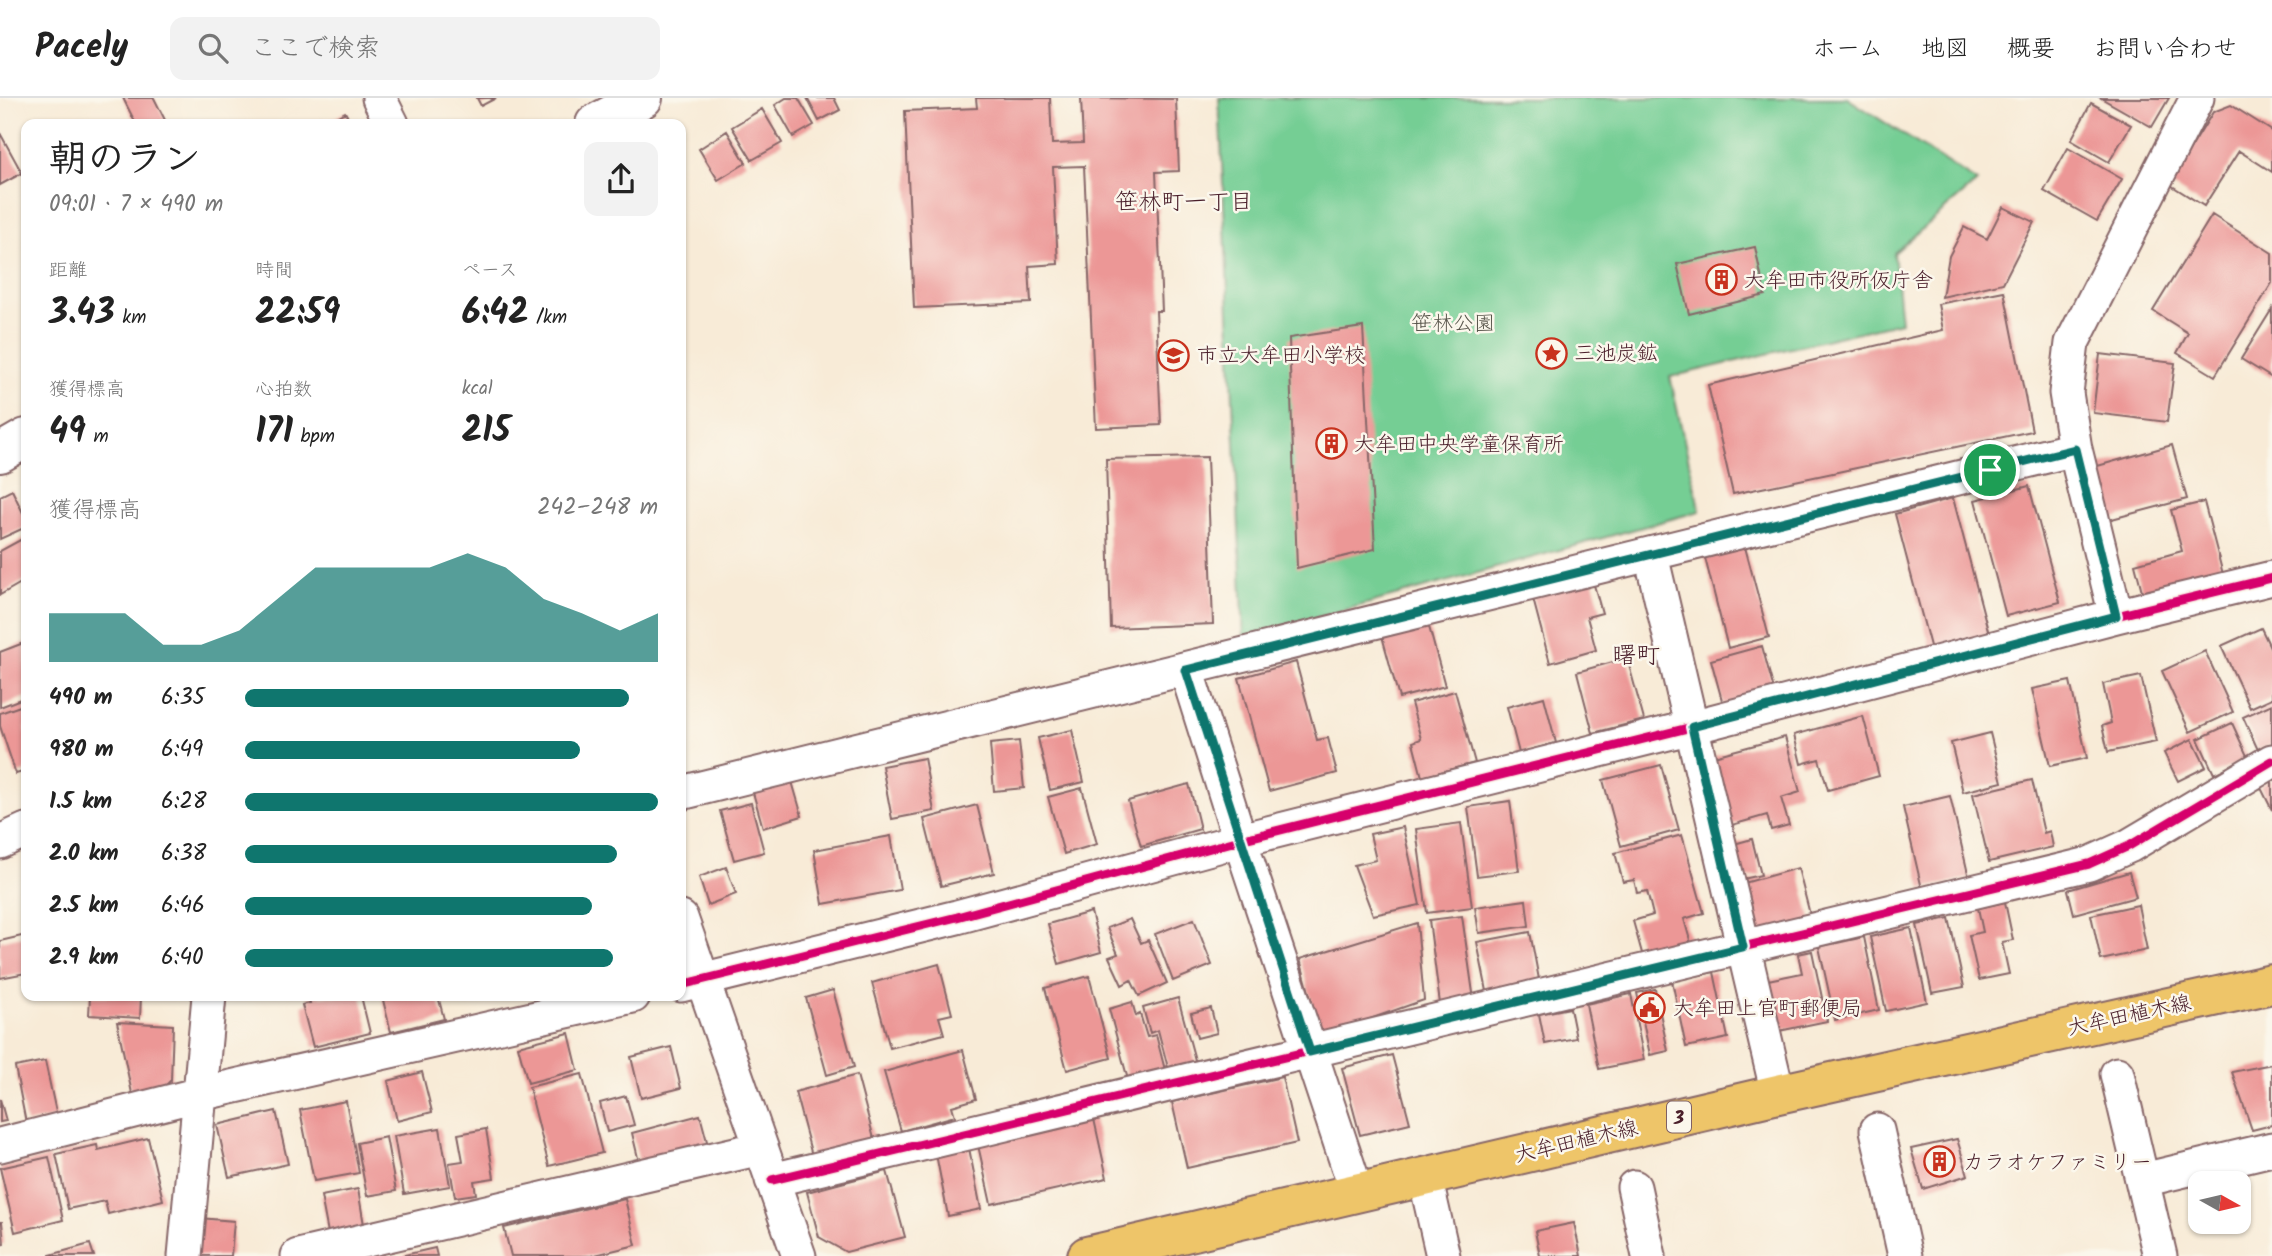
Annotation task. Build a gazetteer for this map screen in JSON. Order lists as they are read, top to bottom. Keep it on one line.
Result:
{"streets":{"main road":["大牟田植木線","3"]},"districts":["笹林町一丁目","曙町"],"parks":["笹林公園"],"places":{"building":["大牟田市役所仮庁舎","大牟田中央学童保育所","カラオケファミリー"],"place":["三池炭鉱"],"school or university":["市立大牟田小学校"],"public building":["大牟田上官町郵便局"]},"north":"right","page":{"header":"Pacely","search":"ここで検索","nav":["ホーム","地図","概要","お問い合わせ"],"heading":["朝のラン","09:01 · 7 × 490 m"],"stats":[["距離","3.43 km"],["時間","22:59"],["ペース","6:42 /km"],["獲得標高","49 m"],["心拍数","171 bpm"],["kcal","215"]],"chart":["獲得標高","242–248 m"],"list":[{"name":"490 m","note":"6:35"},{"name":"980 m","note":"6:49"},{"name":"1.5 km","note":"6:28"},{"name":"2.0 km","note":"6:38"},{"name":"2.5 km","note":"6:46"},{"name":"2.9 km","note":"6:40"}]}}
